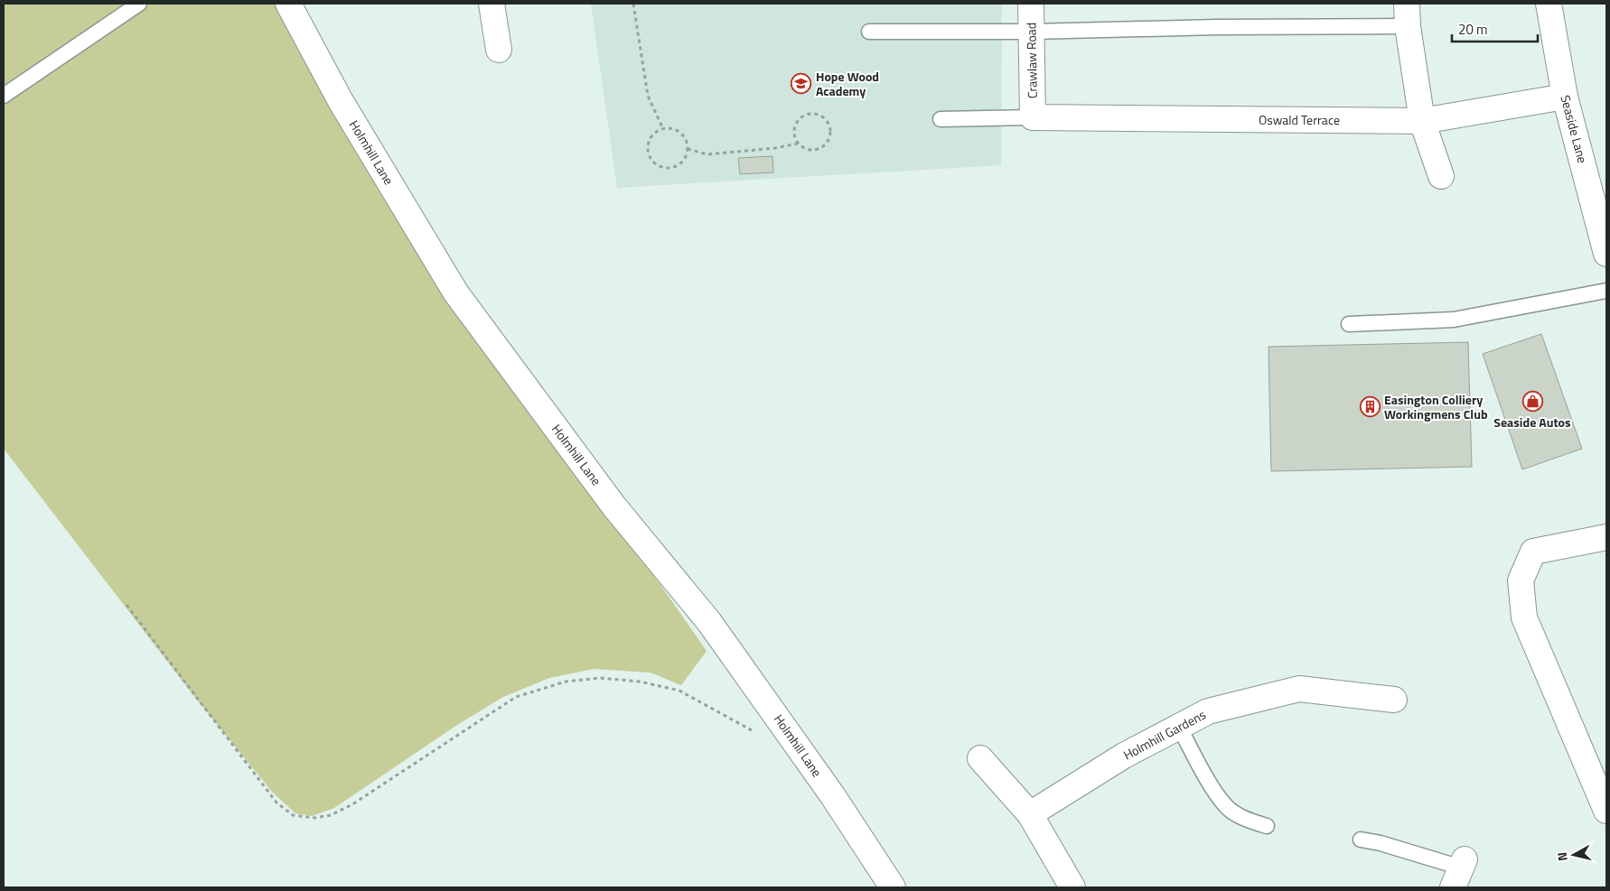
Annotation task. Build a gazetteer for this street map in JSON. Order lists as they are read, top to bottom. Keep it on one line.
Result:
{"streets":{"street":["Crawlaw Road","Oswald Terrace","Seaside Lane","Holmhill Lane","Holmhill Gardens"]},"crossings":[["Crawlaw Road","Oswald Terrace"],["Oswald Terrace","Seaside Lane"]],"places":{"school or university":["Hope Wood Academy"],"shop":["Seaside Autos"],"building":["Easington Colliery Workingmens Club"]},"scale_bar":"20 m","north":"left"}
